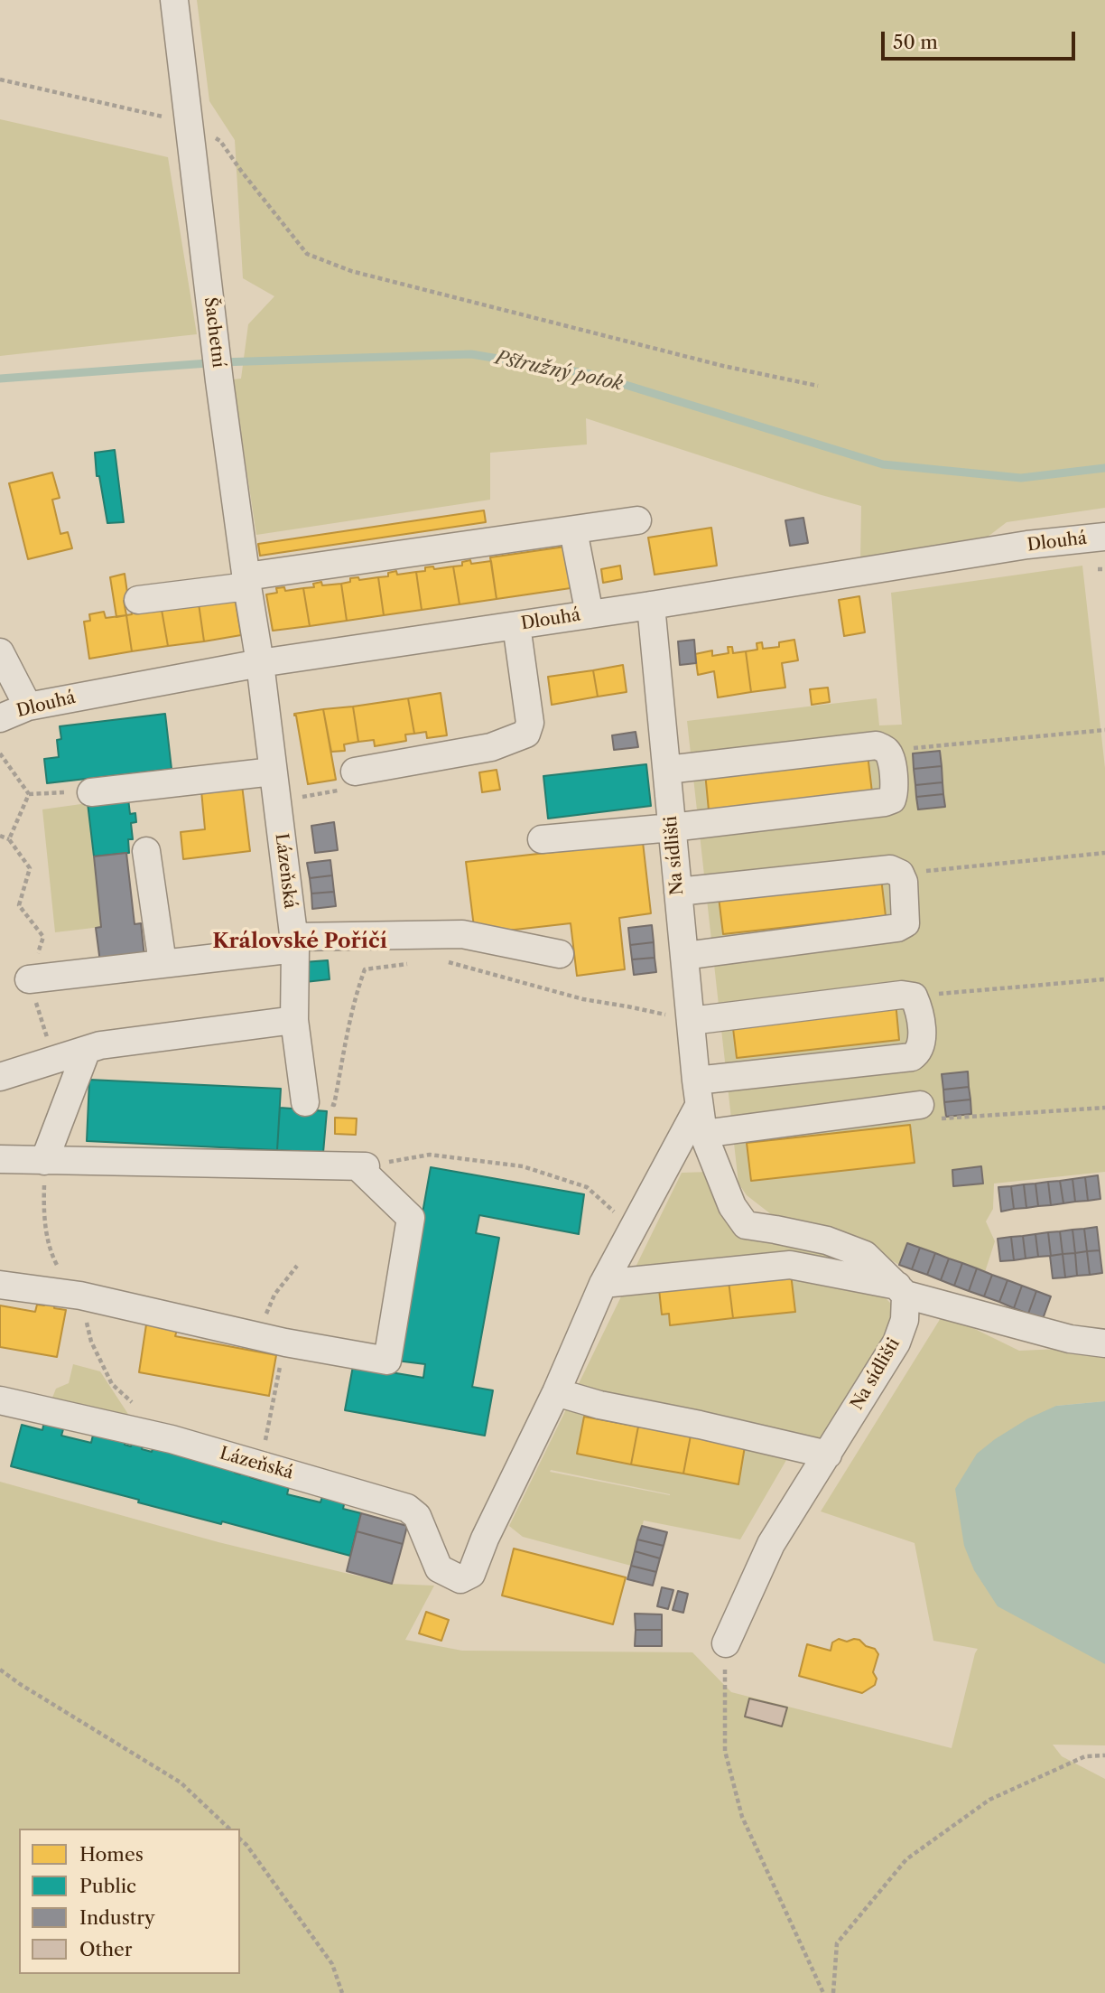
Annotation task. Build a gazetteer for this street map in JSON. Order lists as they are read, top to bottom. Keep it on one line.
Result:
{"streets":{"street":["Šachetní","Dlouhá","Na sídlišti","Lázeňská"]},"crossings":[["Šachetní","Dlouhá"],["Šachetní","Lázeňská"],["Dlouhá","Na sídlišti"],["Dlouhá","Lázeňská"]],"districts":["Královské Poříčí"],"water":["Pstružný potok"],"legend":["Homes","Public","Industry","Other"],"scale_bar":"50 m"}
